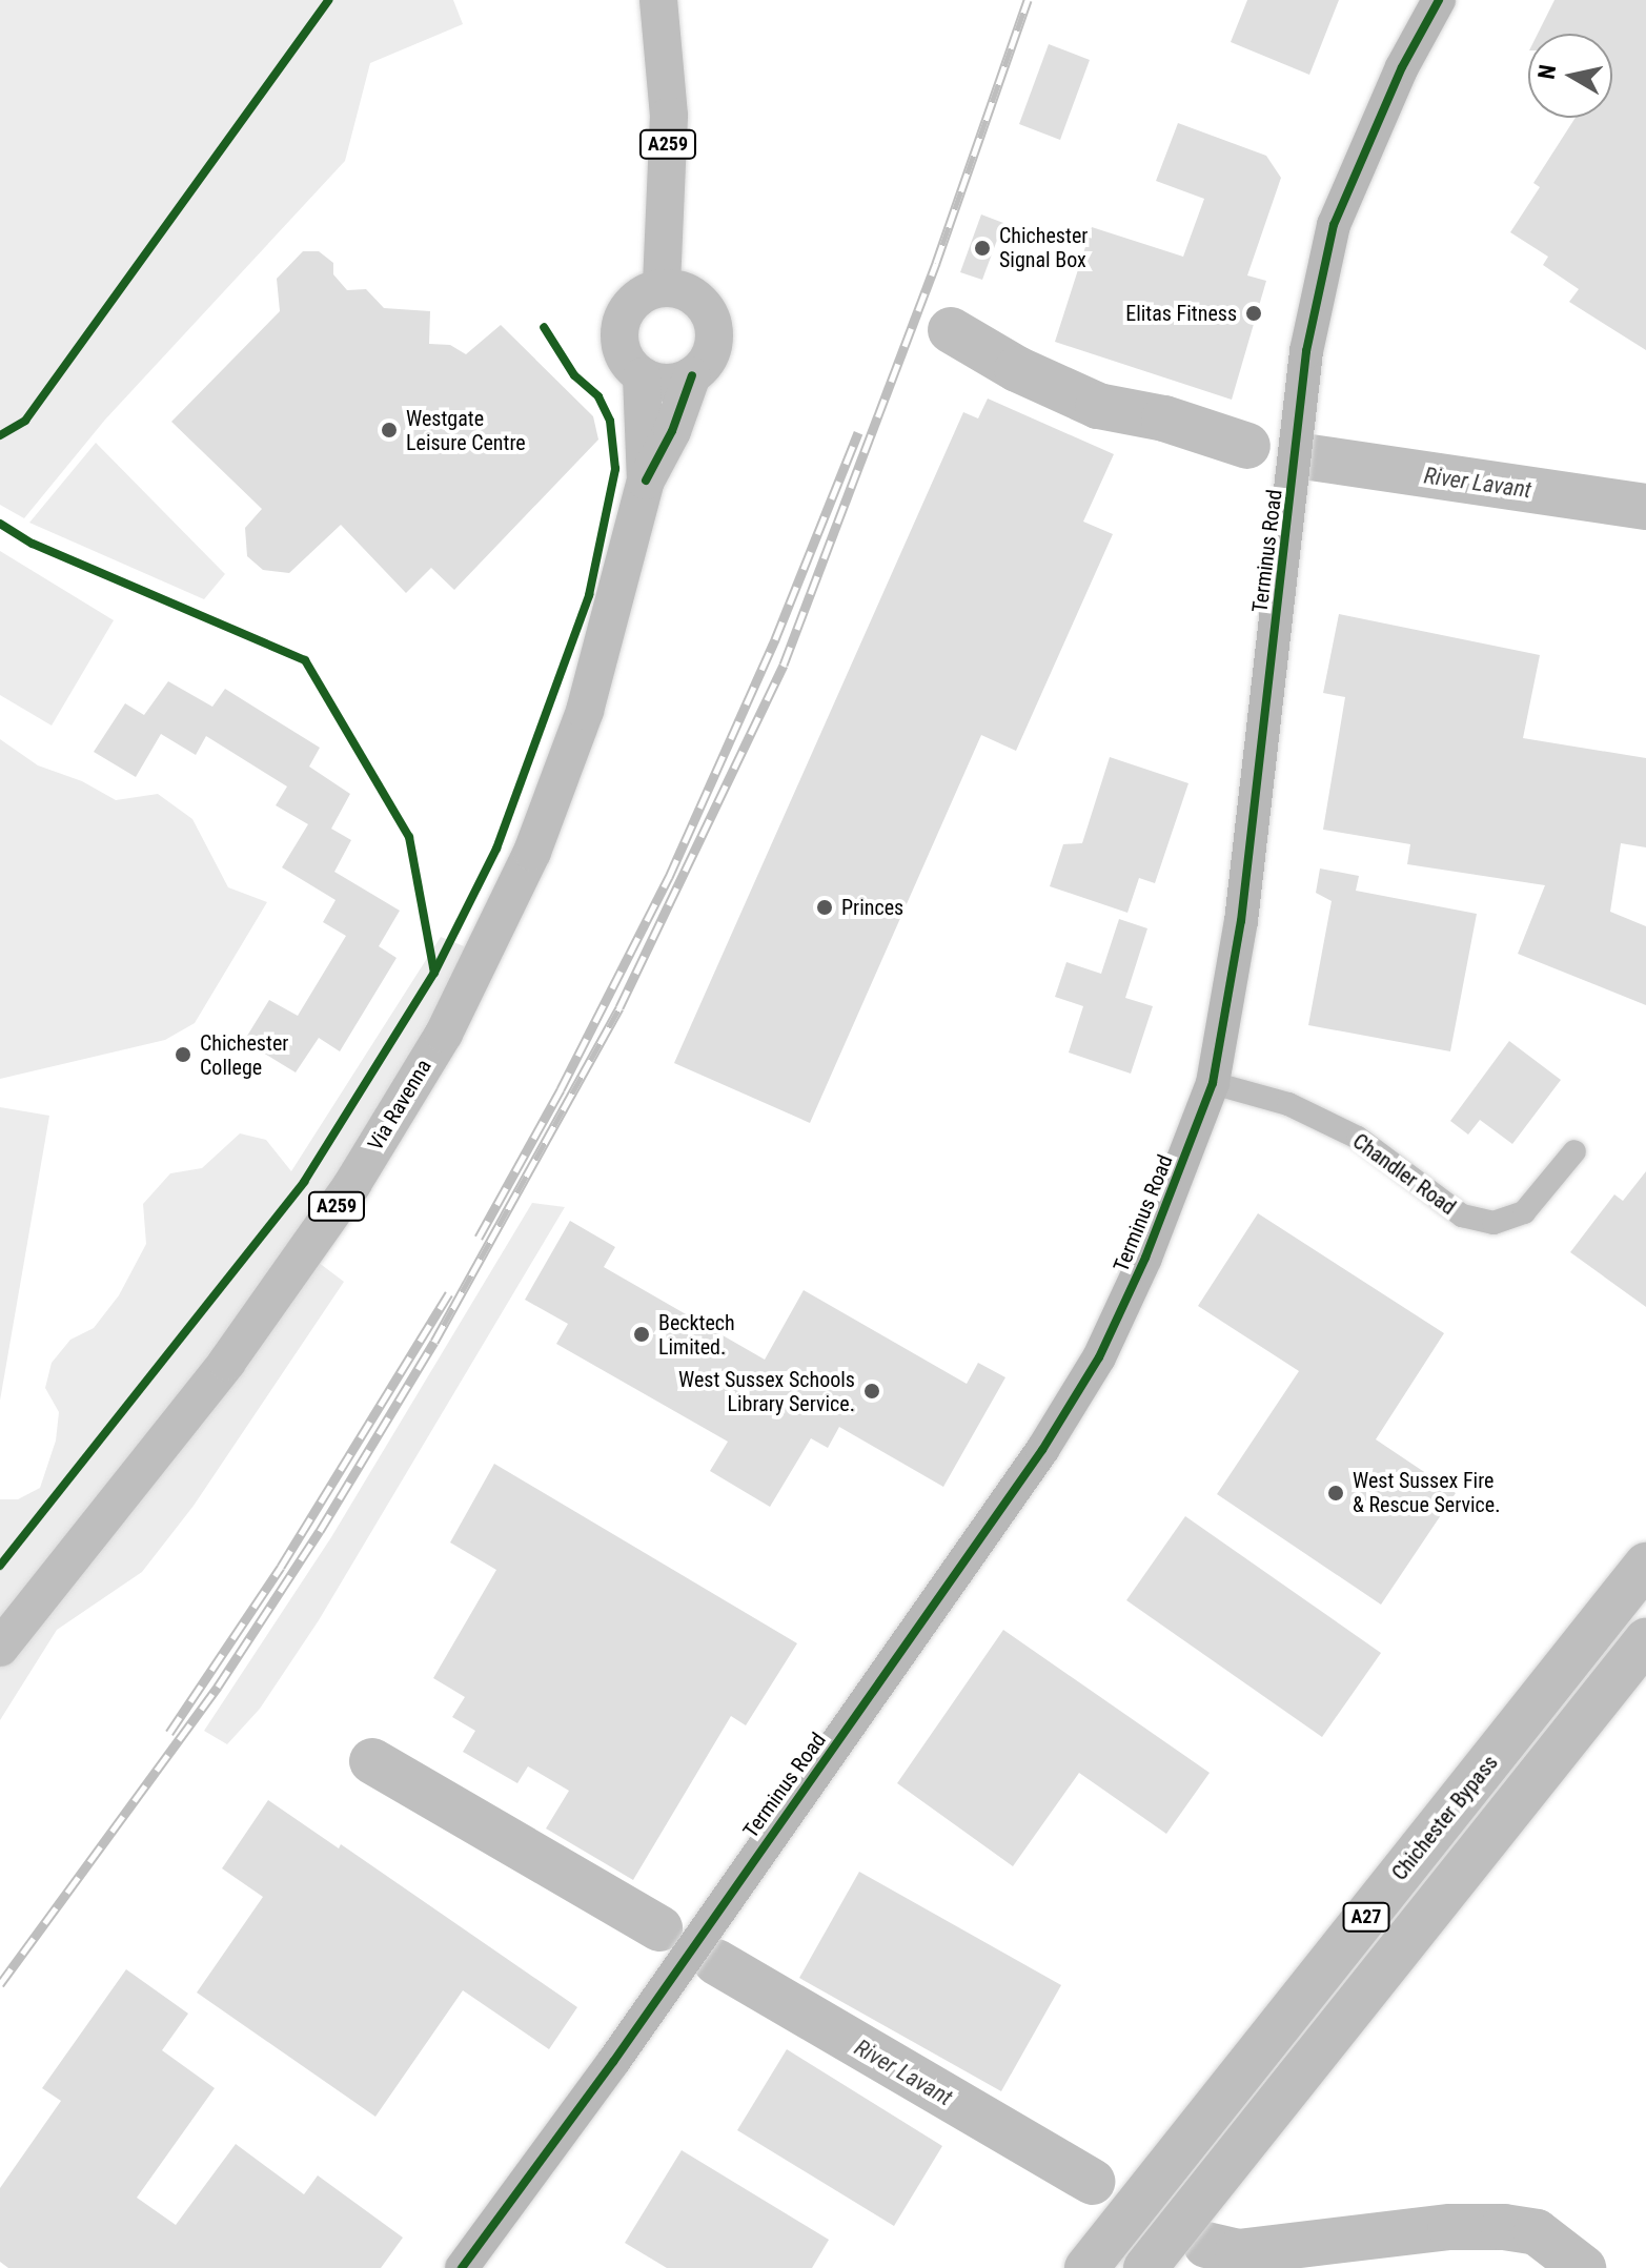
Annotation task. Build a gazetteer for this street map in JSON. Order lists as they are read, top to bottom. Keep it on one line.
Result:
{"streets":{"highway":["Chichester Bypass","A27"],"main road":["A259","Via Ravenna"],"street":["Terminus Road","Chandler Road"]},"crossings":[["A259","Via Ravenna"],["Terminus Road","Chandler Road"]],"water":["River Lavant"],"places":["Chichester Signal Box","Elitas Fitness","Westgate Leisure Centre","Princes","Chichester College","Becktech Limited.","West Sussex Schools Library Service.","West Sussex Fire & Rescue Service."],"north":"left"}
